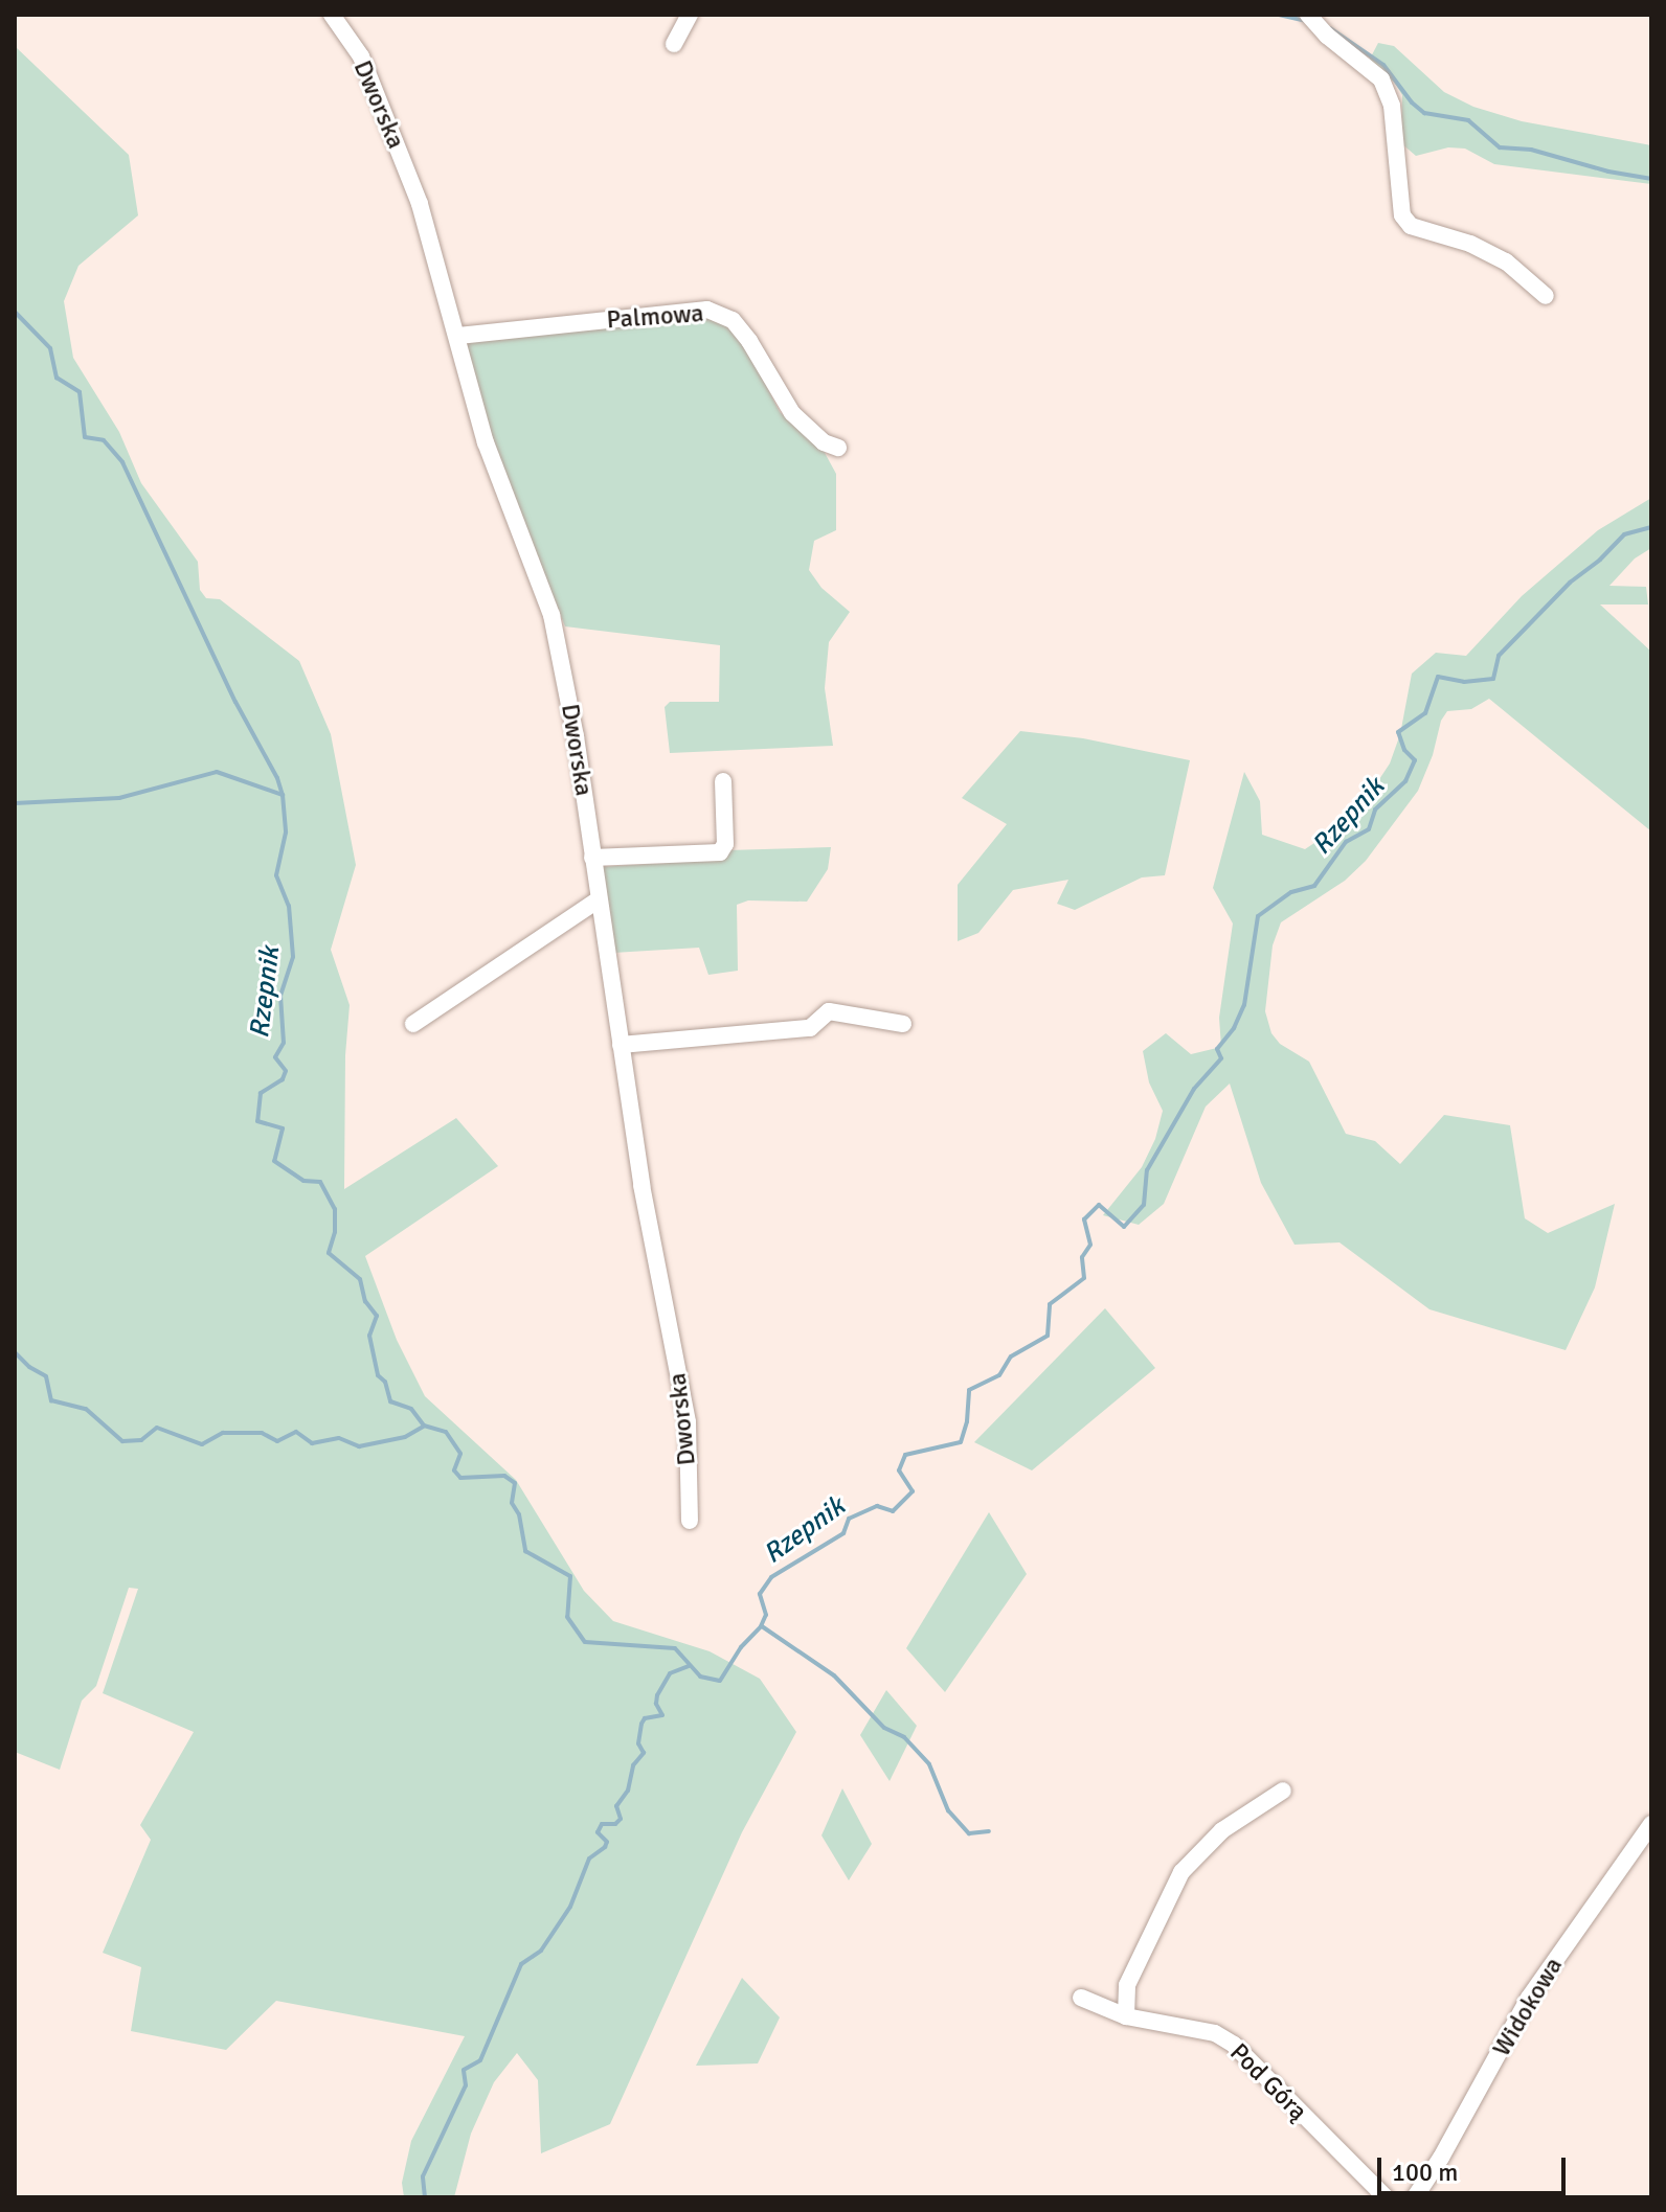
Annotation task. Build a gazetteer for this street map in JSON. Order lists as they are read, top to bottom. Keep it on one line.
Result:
{"streets":{"street":["Dworska","Palmowa","Widokowa","Pod Górą"]},"crossings":[["Dworska","Palmowa"]],"water":["Rzepnik"],"scale_bar":"100 m"}
